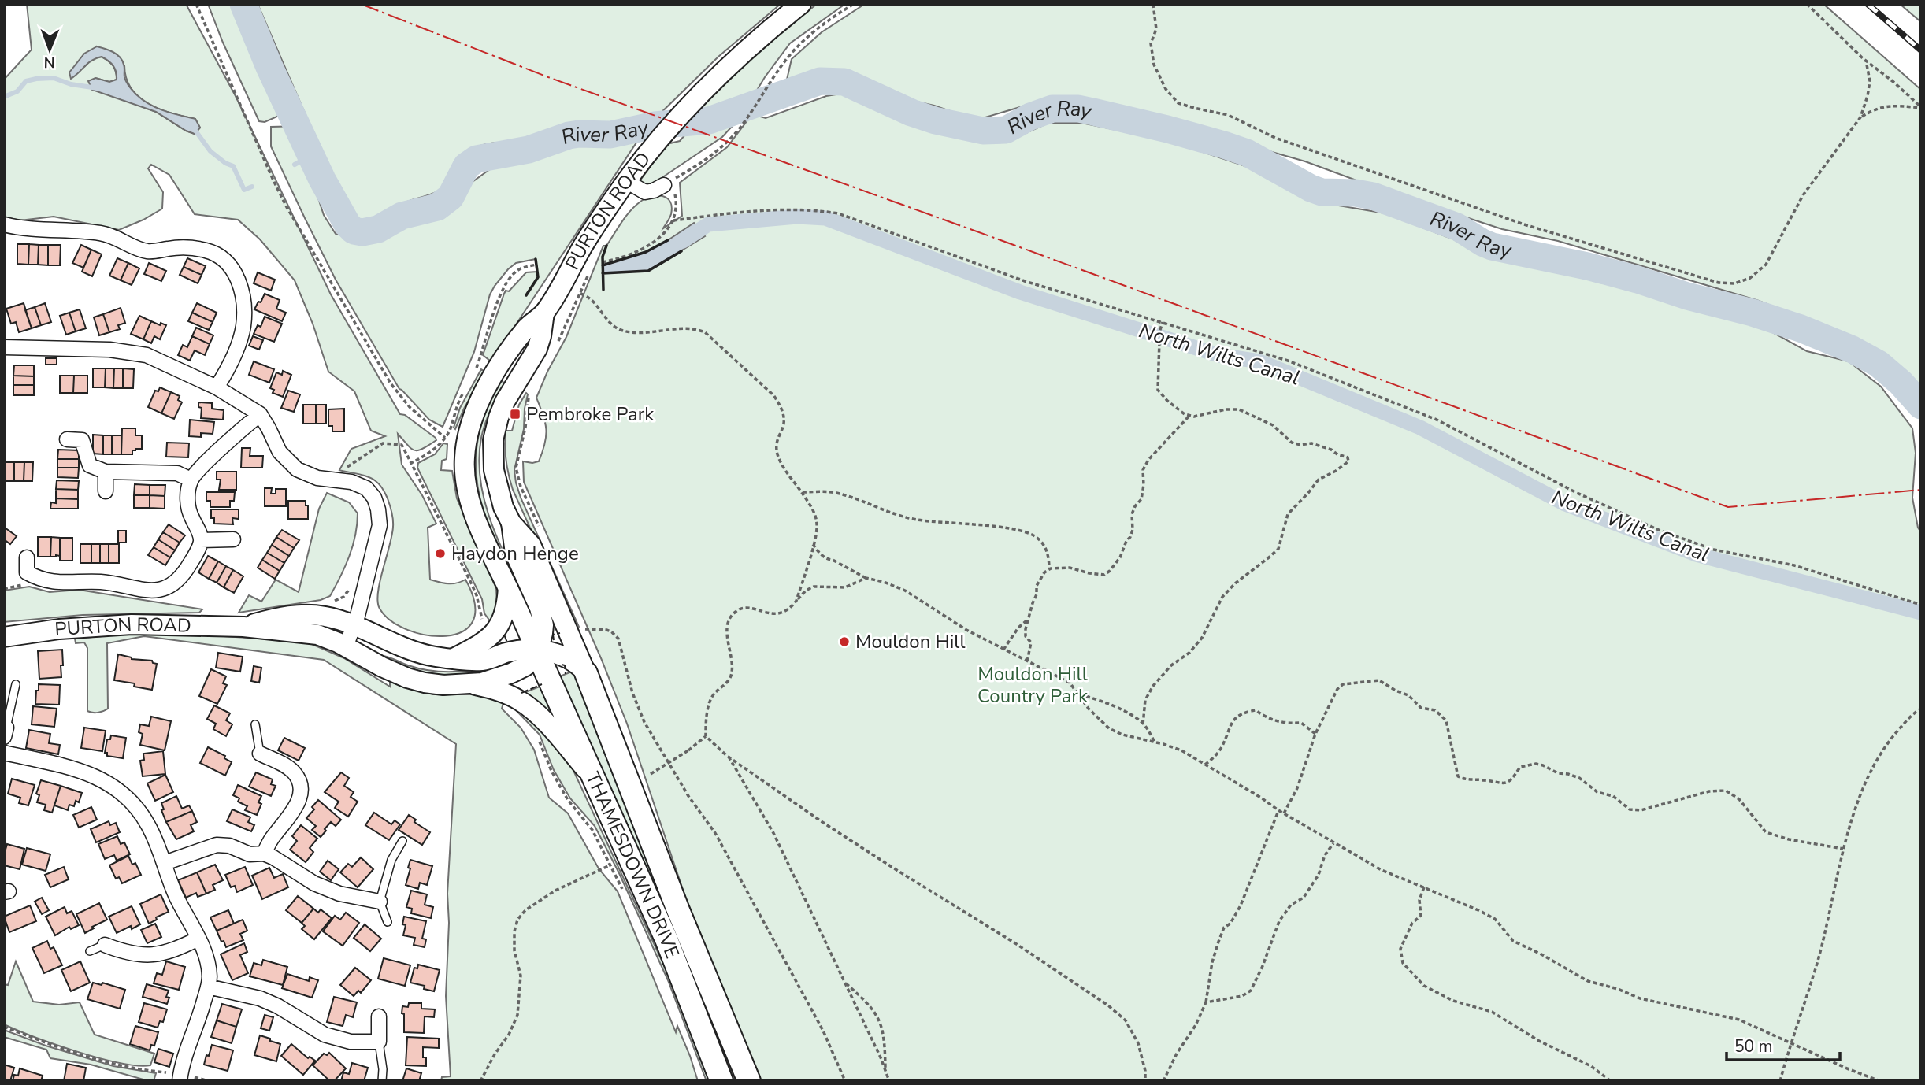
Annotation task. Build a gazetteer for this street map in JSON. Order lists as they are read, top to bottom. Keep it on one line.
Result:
{"streets":{"main road":["PURTON ROAD","THAMESDOWN DRIVE"]},"crossings":[["PURTON ROAD","THAMESDOWN DRIVE"]],"water":["River Ray","North Wilts Canal"],"parks":["Mouldon Hill Country Park"],"places":{"transit":["Pembroke Park"],"other":["Haydon Henge","Mouldon Hill"]},"scale_bar":"50 m","north":"bottom"}
